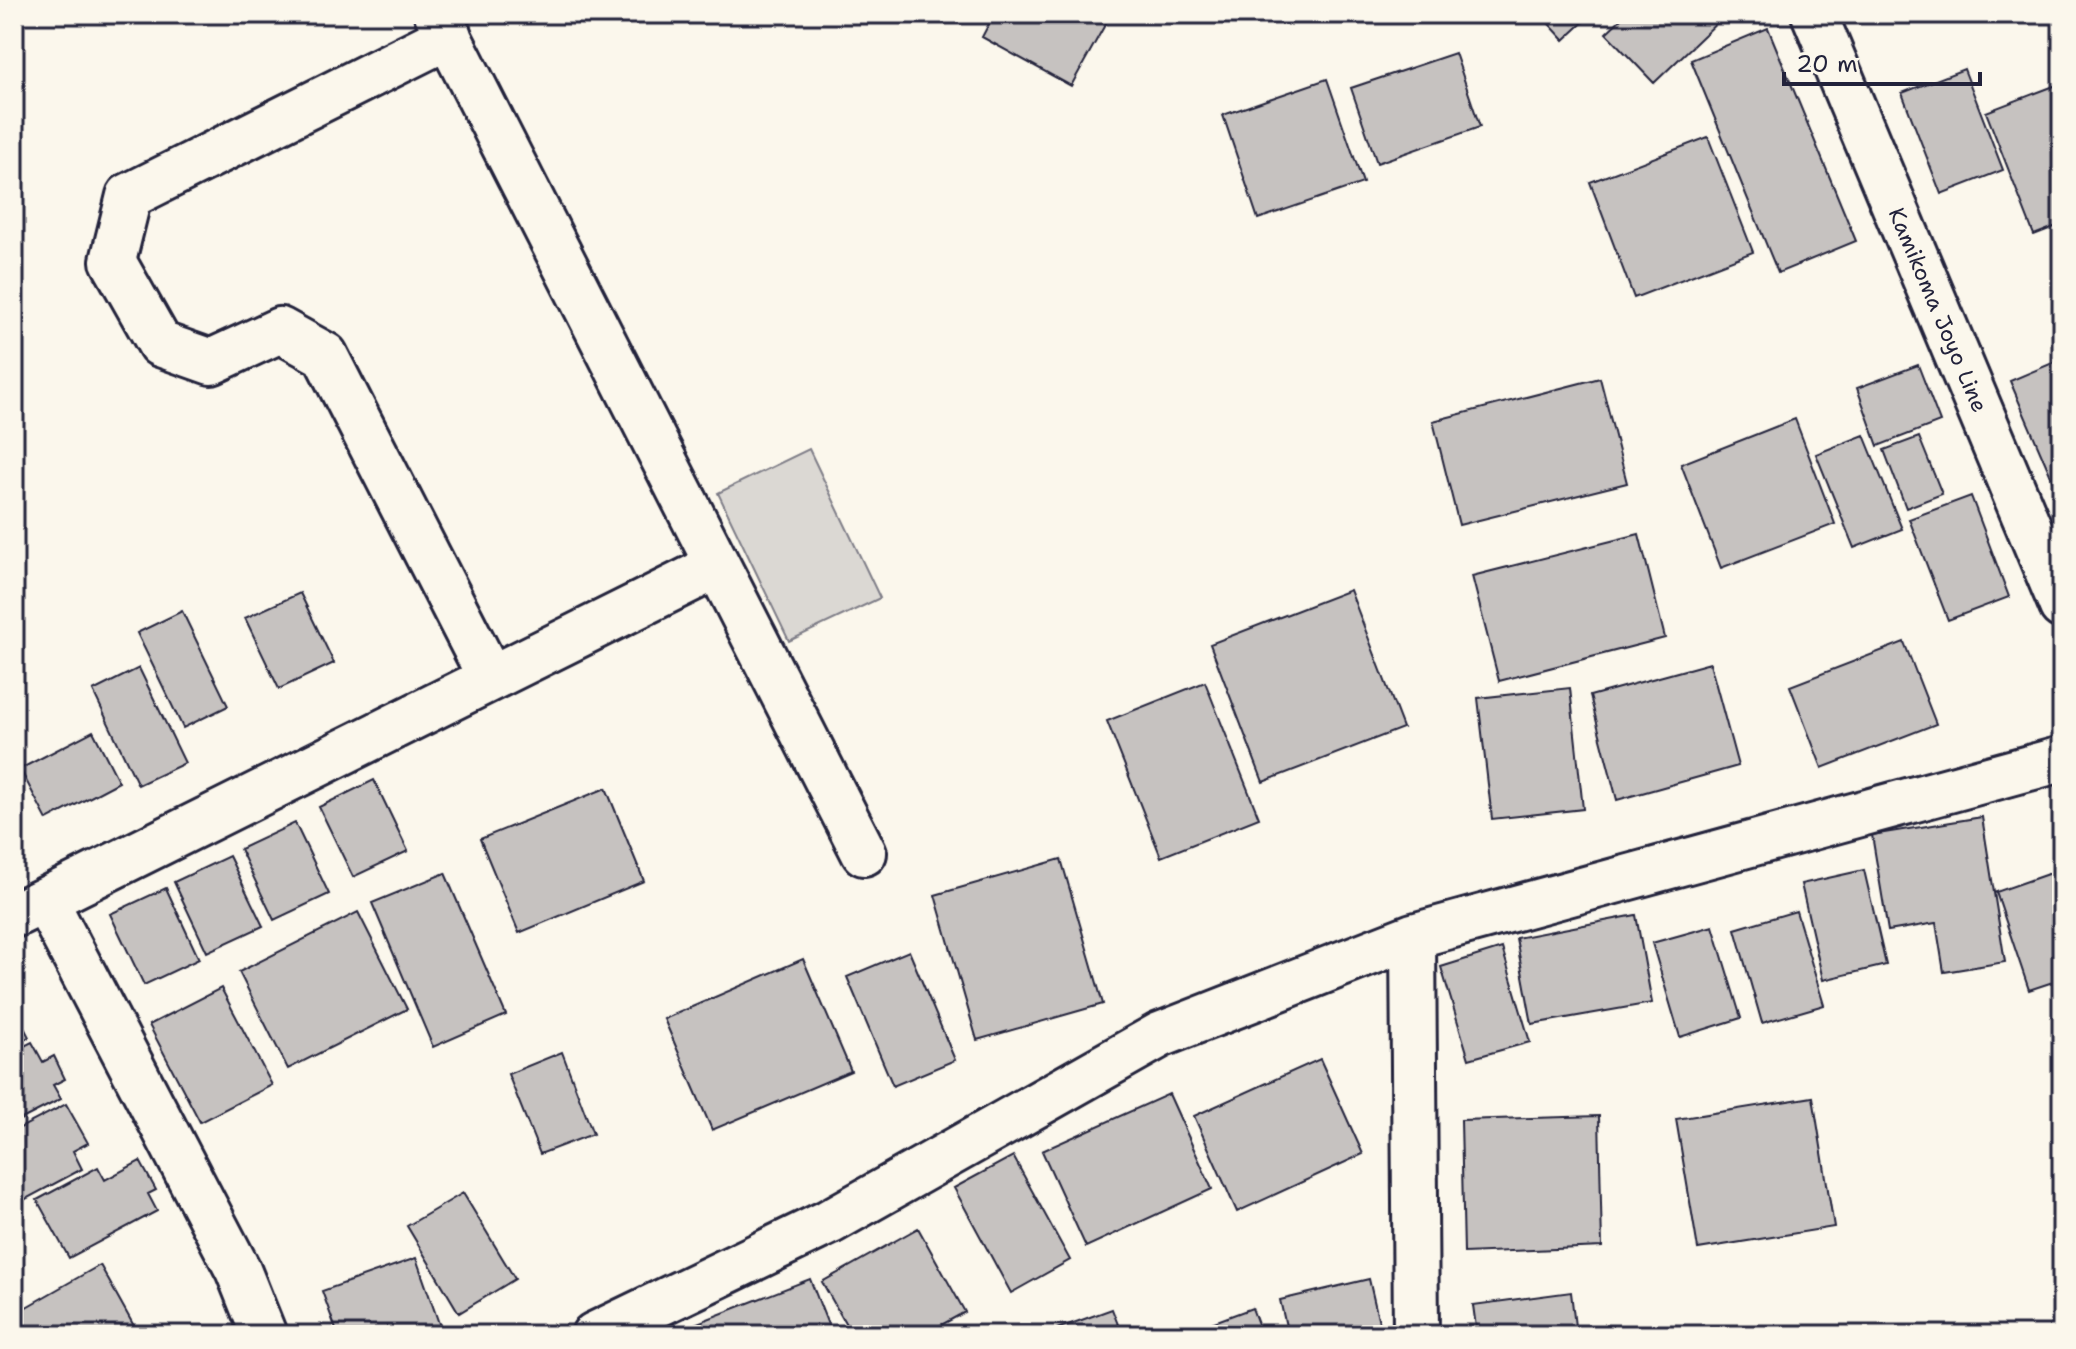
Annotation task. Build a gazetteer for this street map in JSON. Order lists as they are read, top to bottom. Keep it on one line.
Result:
{"streets":{"street":["Kamikoma Joyo Line"]},"scale_bar":"20 m"}
